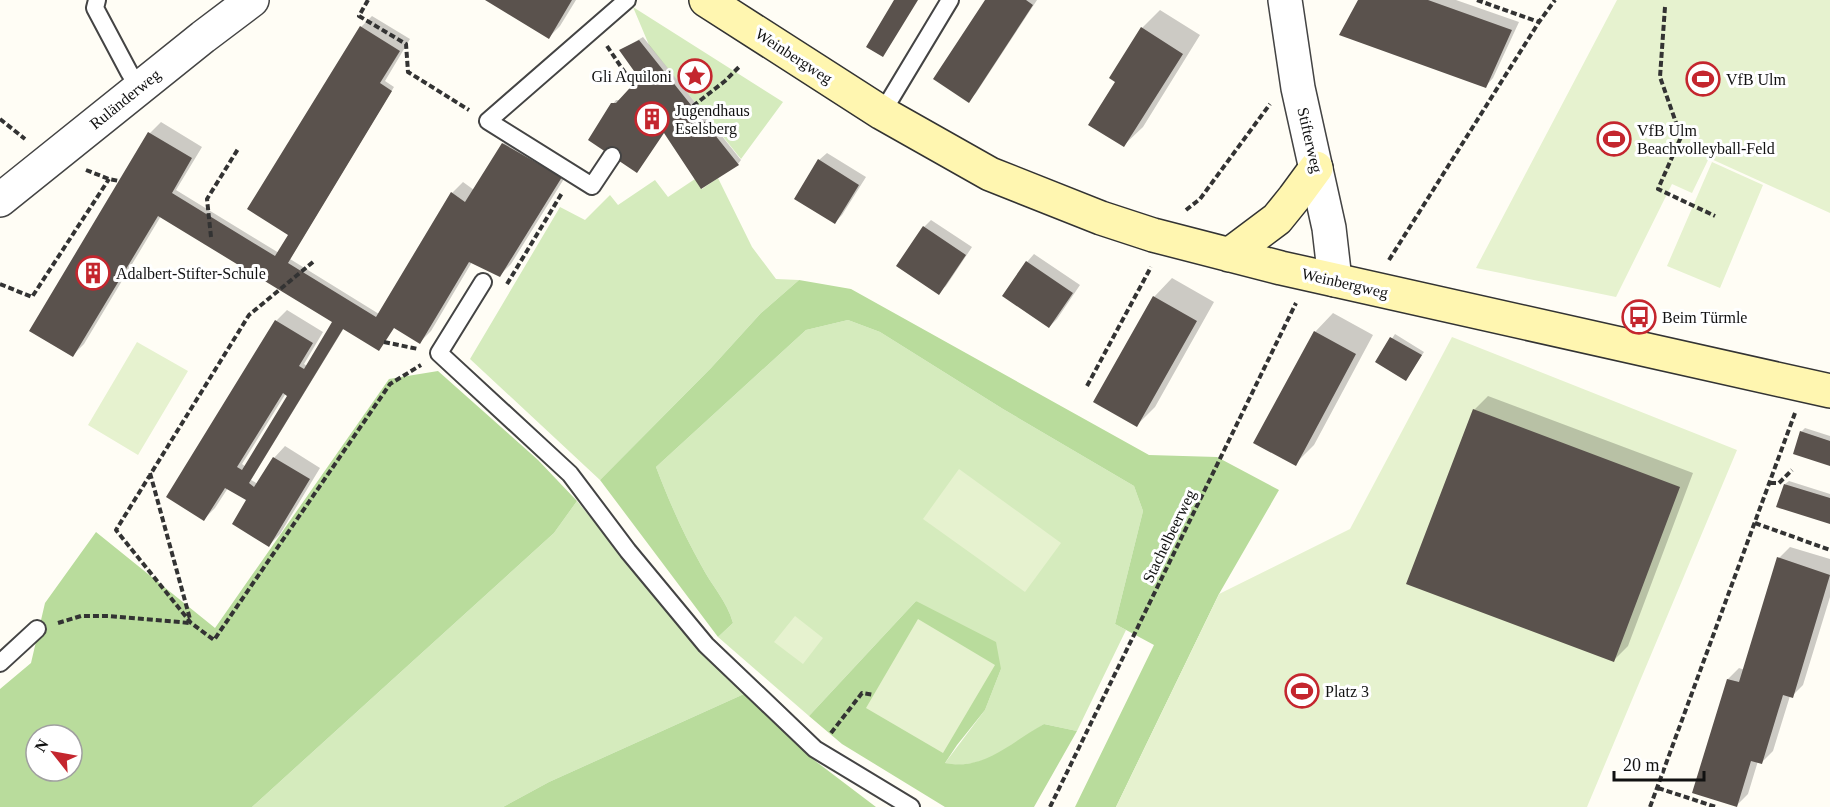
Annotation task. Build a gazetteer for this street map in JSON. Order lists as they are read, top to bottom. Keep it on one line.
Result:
{"streets":{"street":["Weinbergweg","Ruländerweg","Stifterweg"],"path":["Stachelbeerweg"]},"crossings":[["Weinbergweg","Stifterweg"],["Weinbergweg","Stachelbeerweg"],["Stifterweg","Stachelbeerweg"]],"places":{"place":["Gli Aquiloni"],"sports":["VfB Ulm","VfB Ulm Beachvolleyball-Feld","Platz 3"],"building":["Jugendhaus Eselsberg","Adalbert-Stifter-Schule"],"bus stop":["Beim Türmle"]},"scale_bar":"20 m","north":"top left"}
